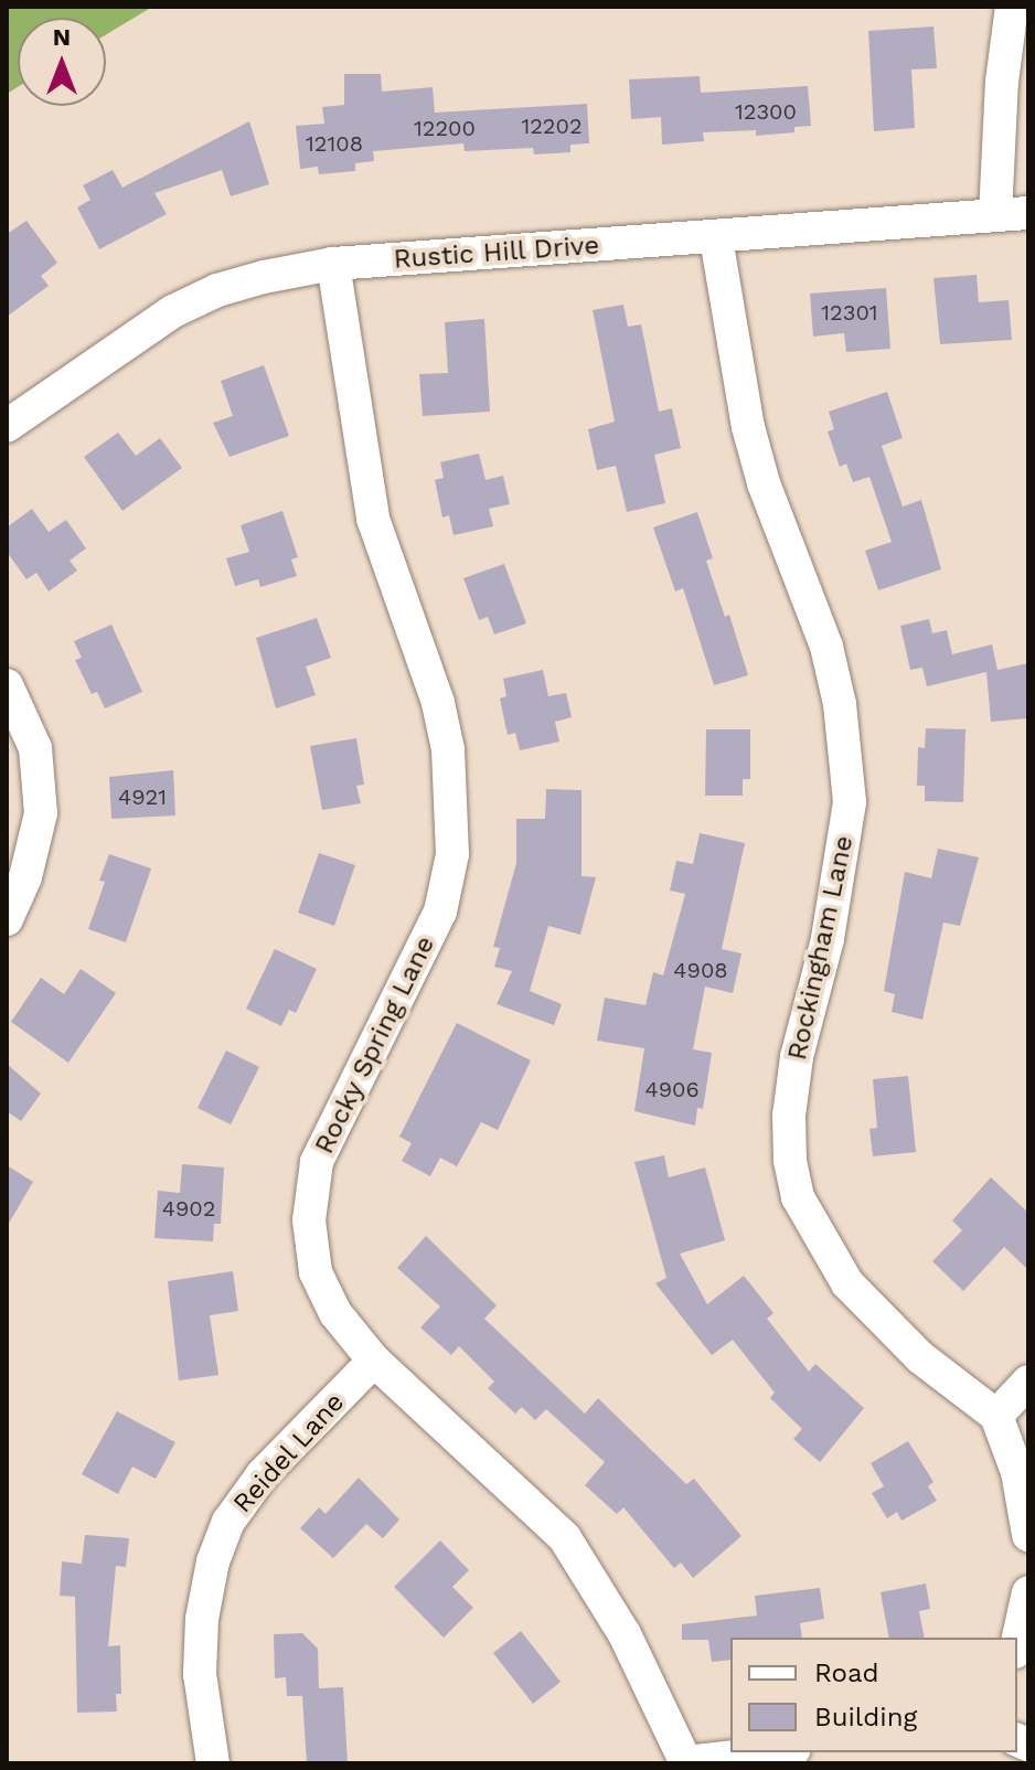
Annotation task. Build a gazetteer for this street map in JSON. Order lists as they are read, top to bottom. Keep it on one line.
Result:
{"streets":{"street":["Rustic Hill Drive","Rockingham Lane","Rocky Spring Lane","Reidel Lane"]},"crossings":[["Rustic Hill Drive","Rockingham Lane"],["Rustic Hill Drive","Rocky Spring Lane"],["Rocky Spring Lane","Reidel Lane"]],"house_numbers":["12300","12202","12200","12108","12301","4921","4908","4906","4902"],"legend":["Road","Building"],"north":"top"}
